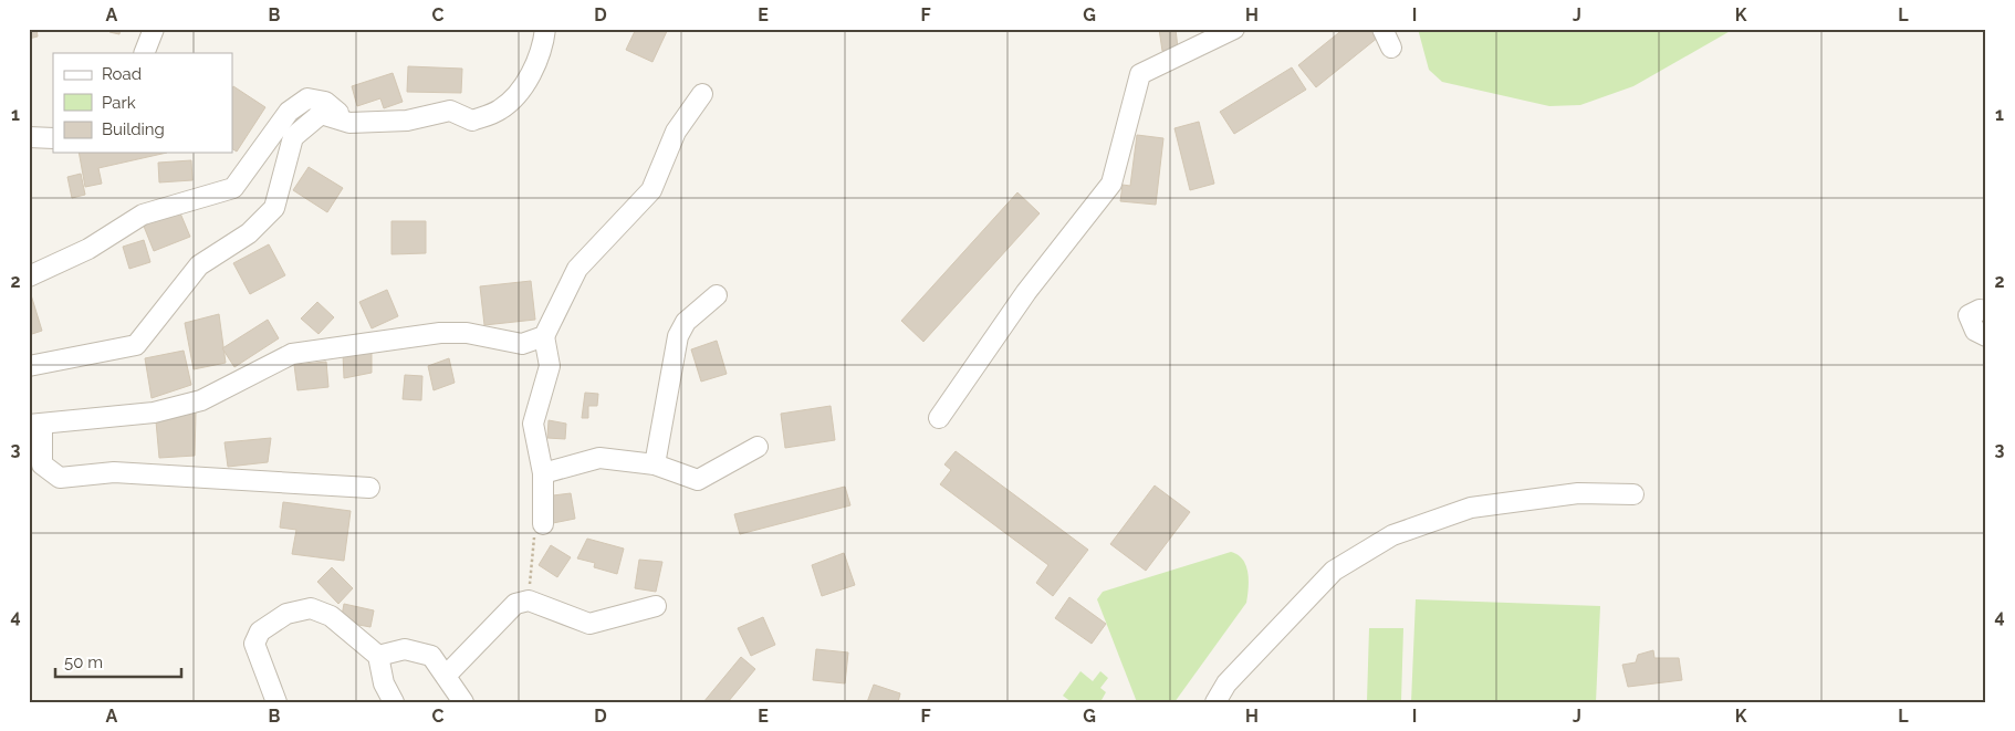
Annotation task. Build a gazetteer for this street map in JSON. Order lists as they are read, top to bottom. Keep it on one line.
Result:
{"legend":["Road","Park","Building"],"scale_bar":"50 m","grid":{"columns":["A","B","C","D","E","F","G","H","I","J","K","L"],"rows":["1","2","3","4"]}}
